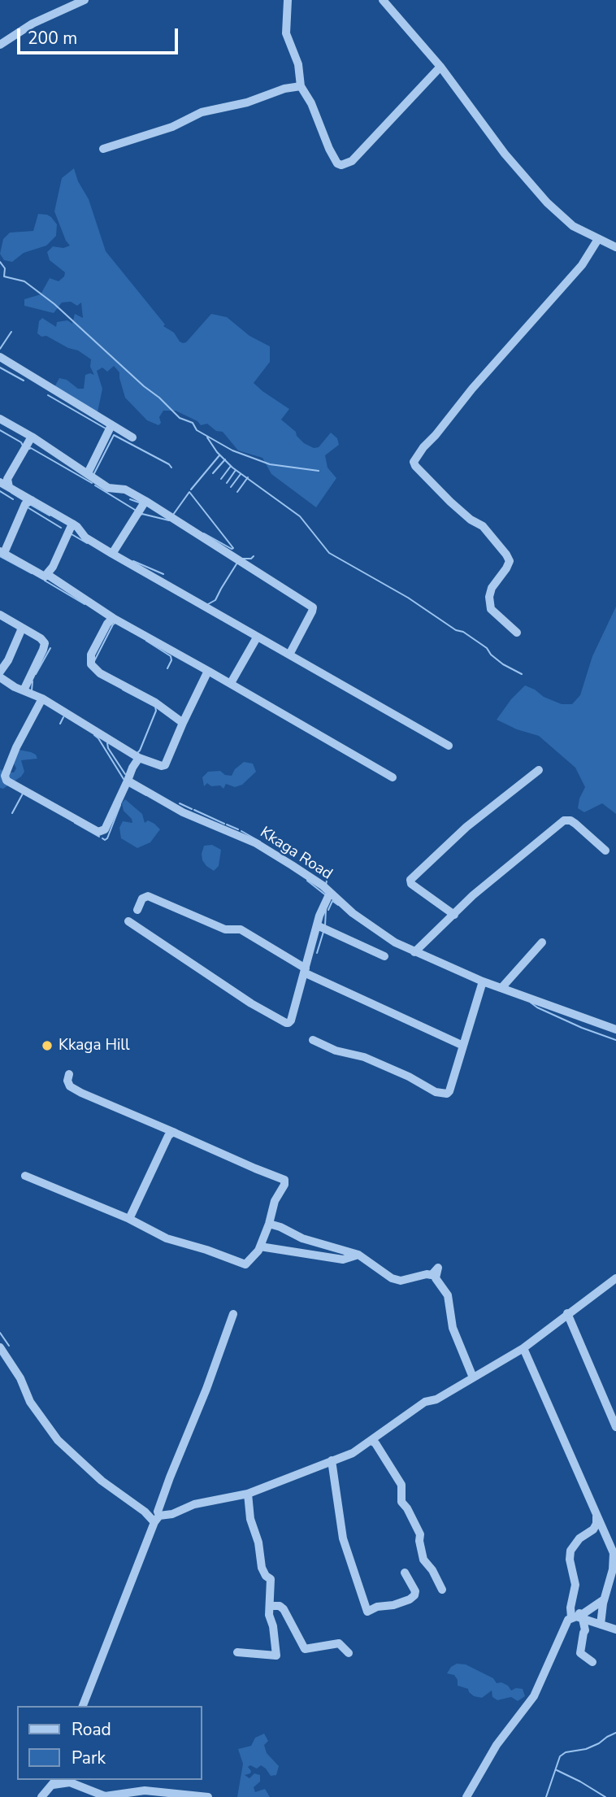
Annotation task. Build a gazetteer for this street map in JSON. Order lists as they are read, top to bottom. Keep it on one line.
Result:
{"streets":{"street":["Kkaga Road"]},"places":["Kkaga Hill"],"legend":["Road","Park"],"scale_bar":"200 m"}
